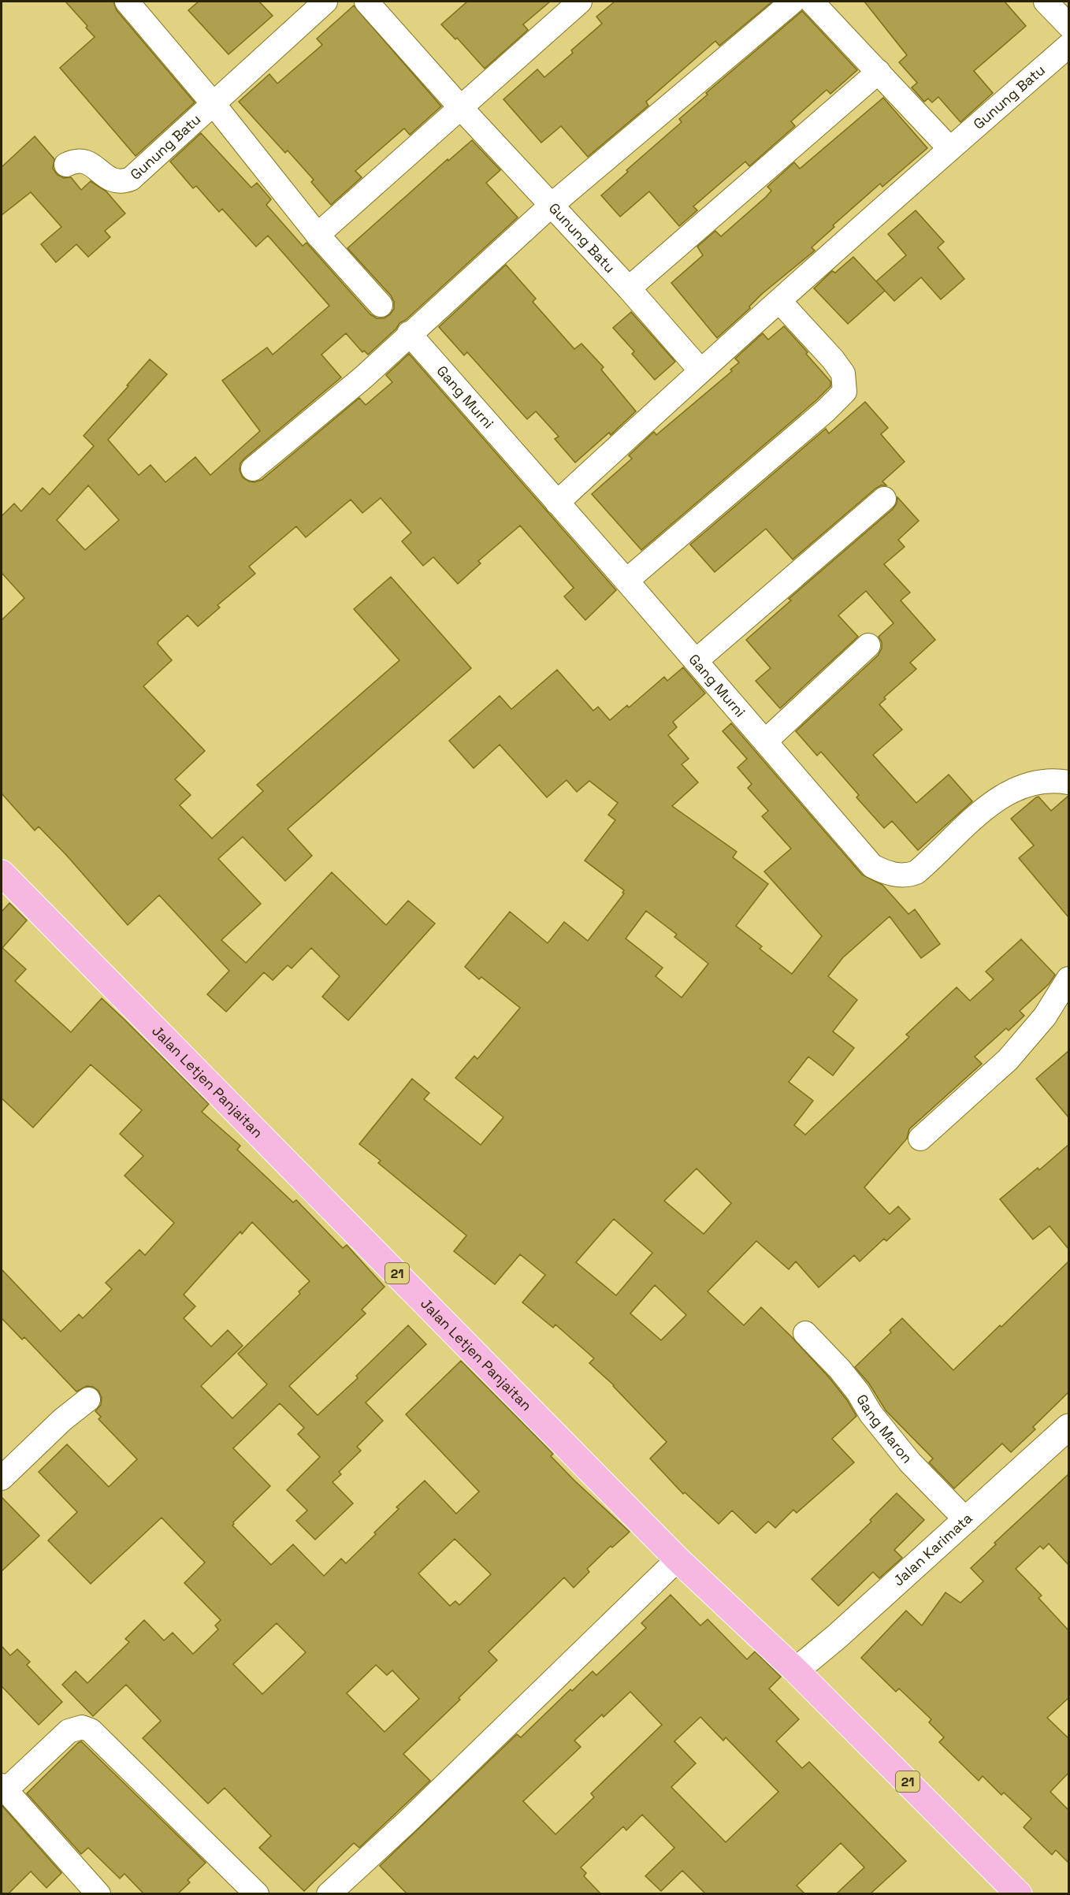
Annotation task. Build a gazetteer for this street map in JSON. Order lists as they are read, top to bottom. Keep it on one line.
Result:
{"streets":{"highway":["Jalan Letjen Panjaitan","21"],"main road":["Jalan Karimata"],"street":["Gunung Batu","Gang Murni","Gang Maron"]},"crossings":[["Gunung Batu","Gang Murni"],["Jalan Letjen Panjaitan","21"],["Jalan Letjen Panjaitan","Jalan Karimata"],["21","Jalan Karimata"],["Gang Maron","Jalan Karimata"]]}
